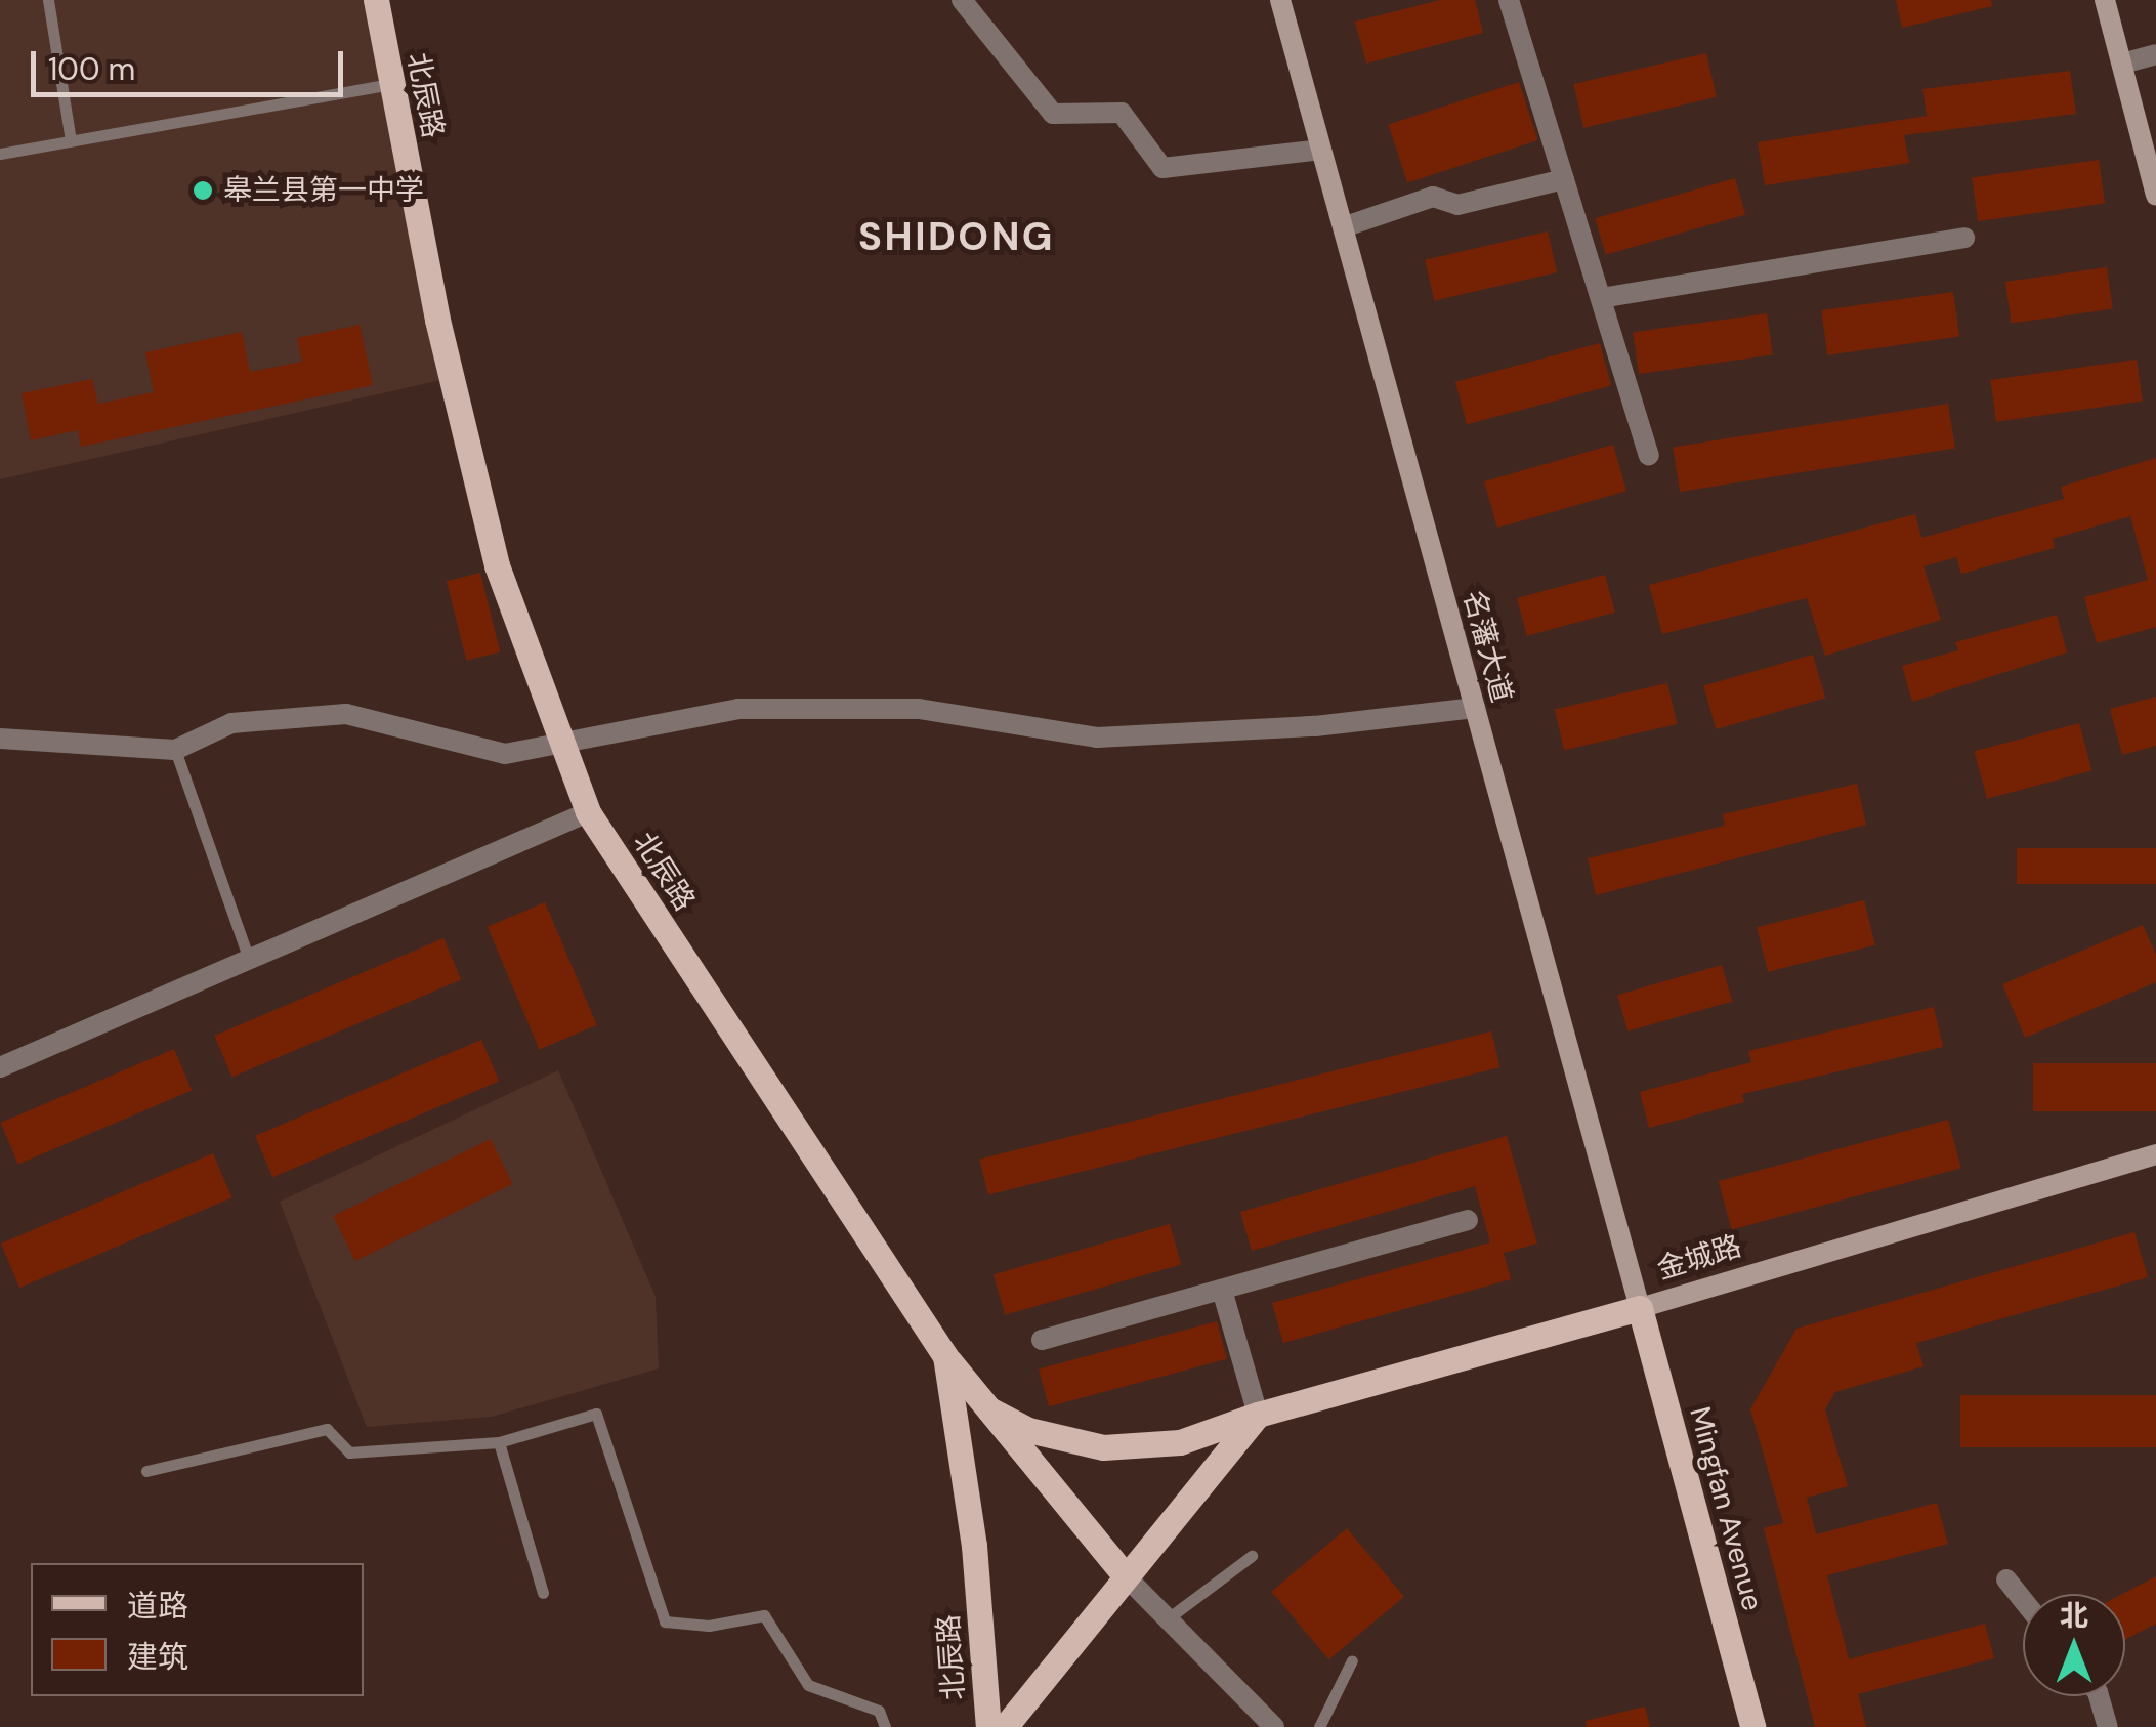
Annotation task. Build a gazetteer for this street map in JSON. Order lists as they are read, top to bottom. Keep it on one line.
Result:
{"streets":{"main road":["北辰路","名藩大道","金城路","Mingfan Avenue"]},"crossings":[["名藩大道","金城路"],["名藩大道","Mingfan Avenue"],["金城路","Mingfan Avenue"]],"districts":["SHIDONG"],"places":["皋兰县第一中学"],"legend":["道路","建筑"],"scale_bar":"100 m","north":"top"}
